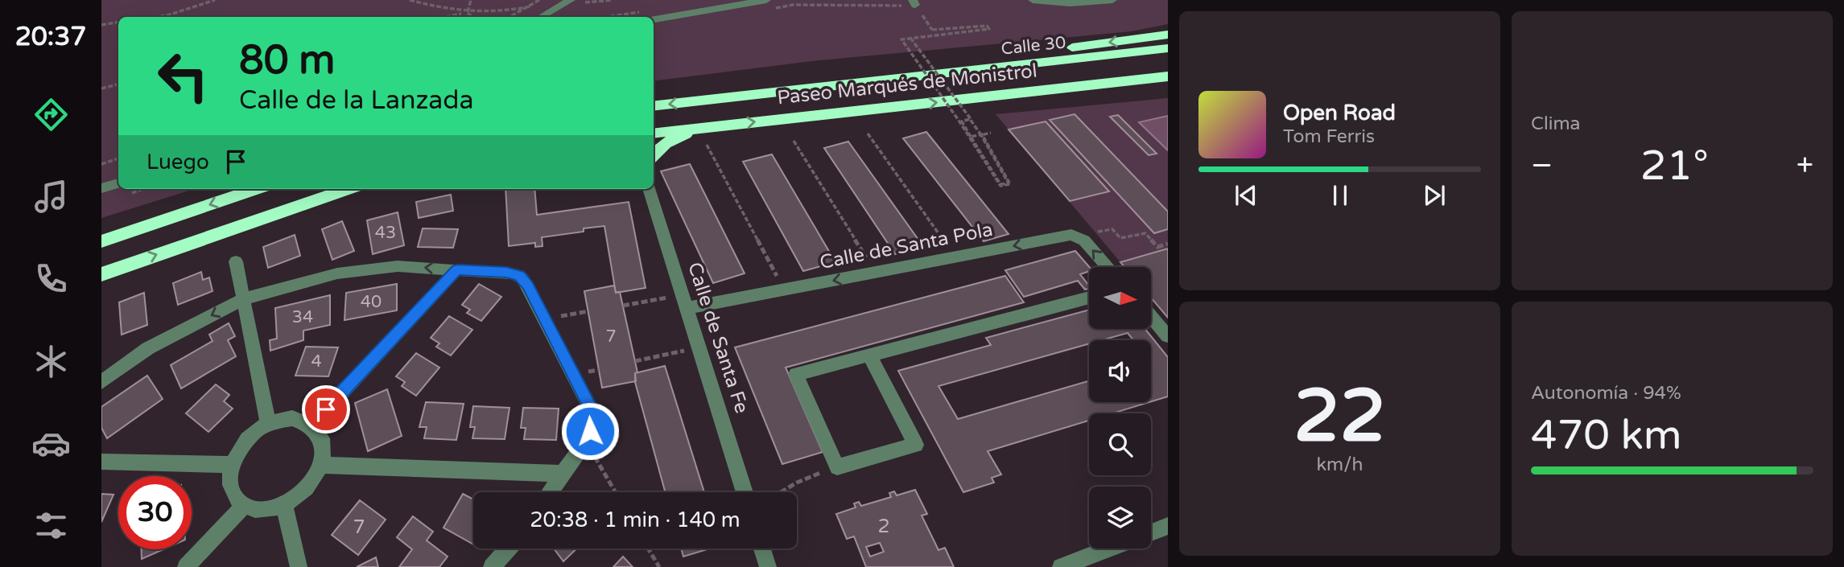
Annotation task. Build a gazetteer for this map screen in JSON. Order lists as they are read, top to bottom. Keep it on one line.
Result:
{"streets":{"highway":["Calle 30","Paseo Marqués de Monistrol"],"street":["Calle de Santa Pola","Calle de Santa Fe"]},"crossings":[["Calle 30","Paseo Marqués de Monistrol"],["Calle de Santa Pola","Calle de Santa Fe"]],"house_numbers":["43","40","34","7","4","2","7"],"north":"right","page":{"tabs":"20:37","tile":["Clima",["22","km/h"],["Autonomía · 94%","470 km"]],"turn":["80 m","Calle de la Lanzada"],"song":["Open Road","Tom Ferris"],"then":"Luego","heat":["−","21°","+"],"limit":"30","trip":"20:38 · 1 min · 140 m"}}
